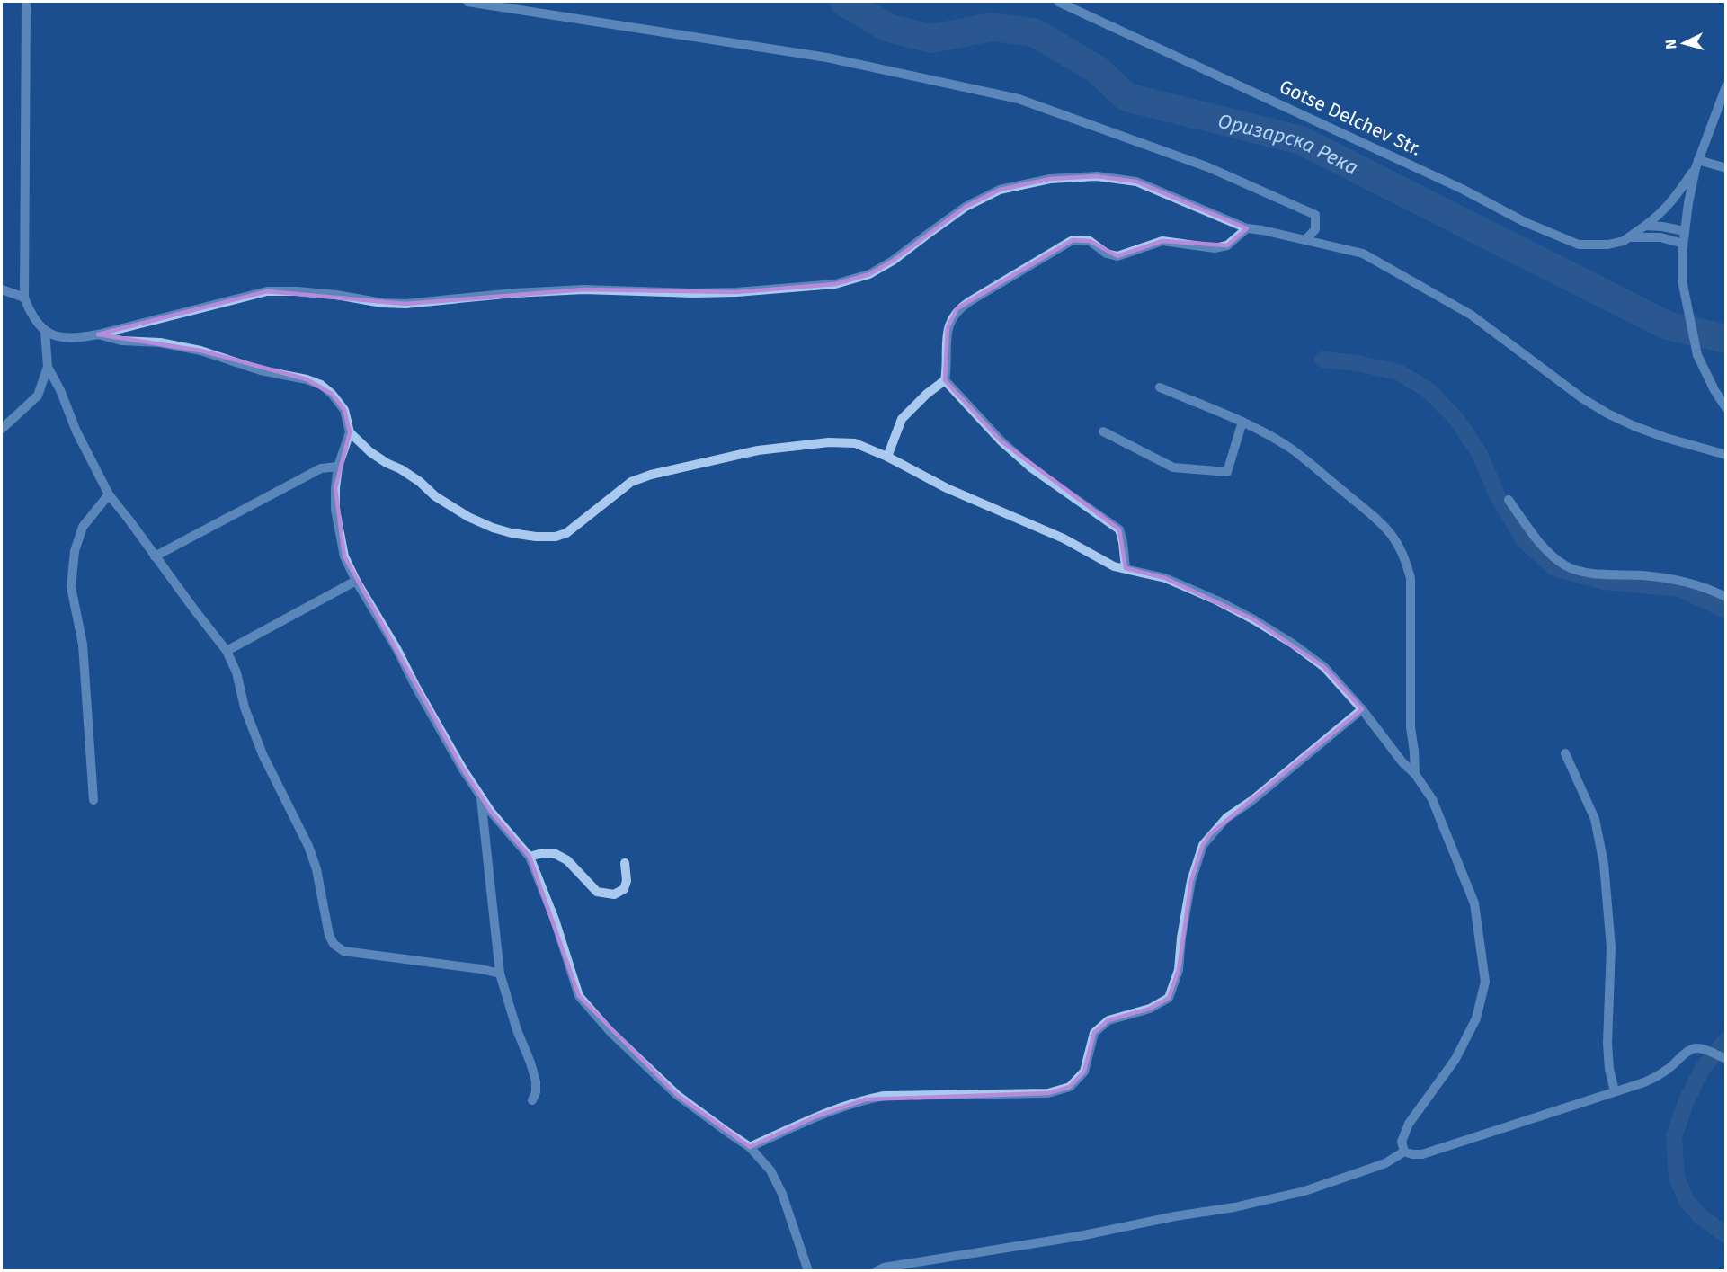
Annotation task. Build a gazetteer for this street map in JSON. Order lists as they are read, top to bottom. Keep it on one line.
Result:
{"streets":{"street":["Gotse Delchev Str."]},"water":["Оризарска Река"],"north":"left"}
